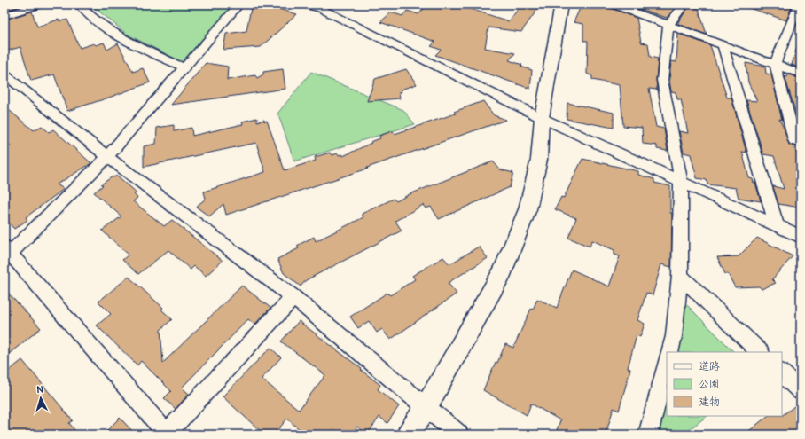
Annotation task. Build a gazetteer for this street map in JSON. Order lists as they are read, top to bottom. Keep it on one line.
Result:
{"legend":["道路","公園","建物"],"north":"top"}
